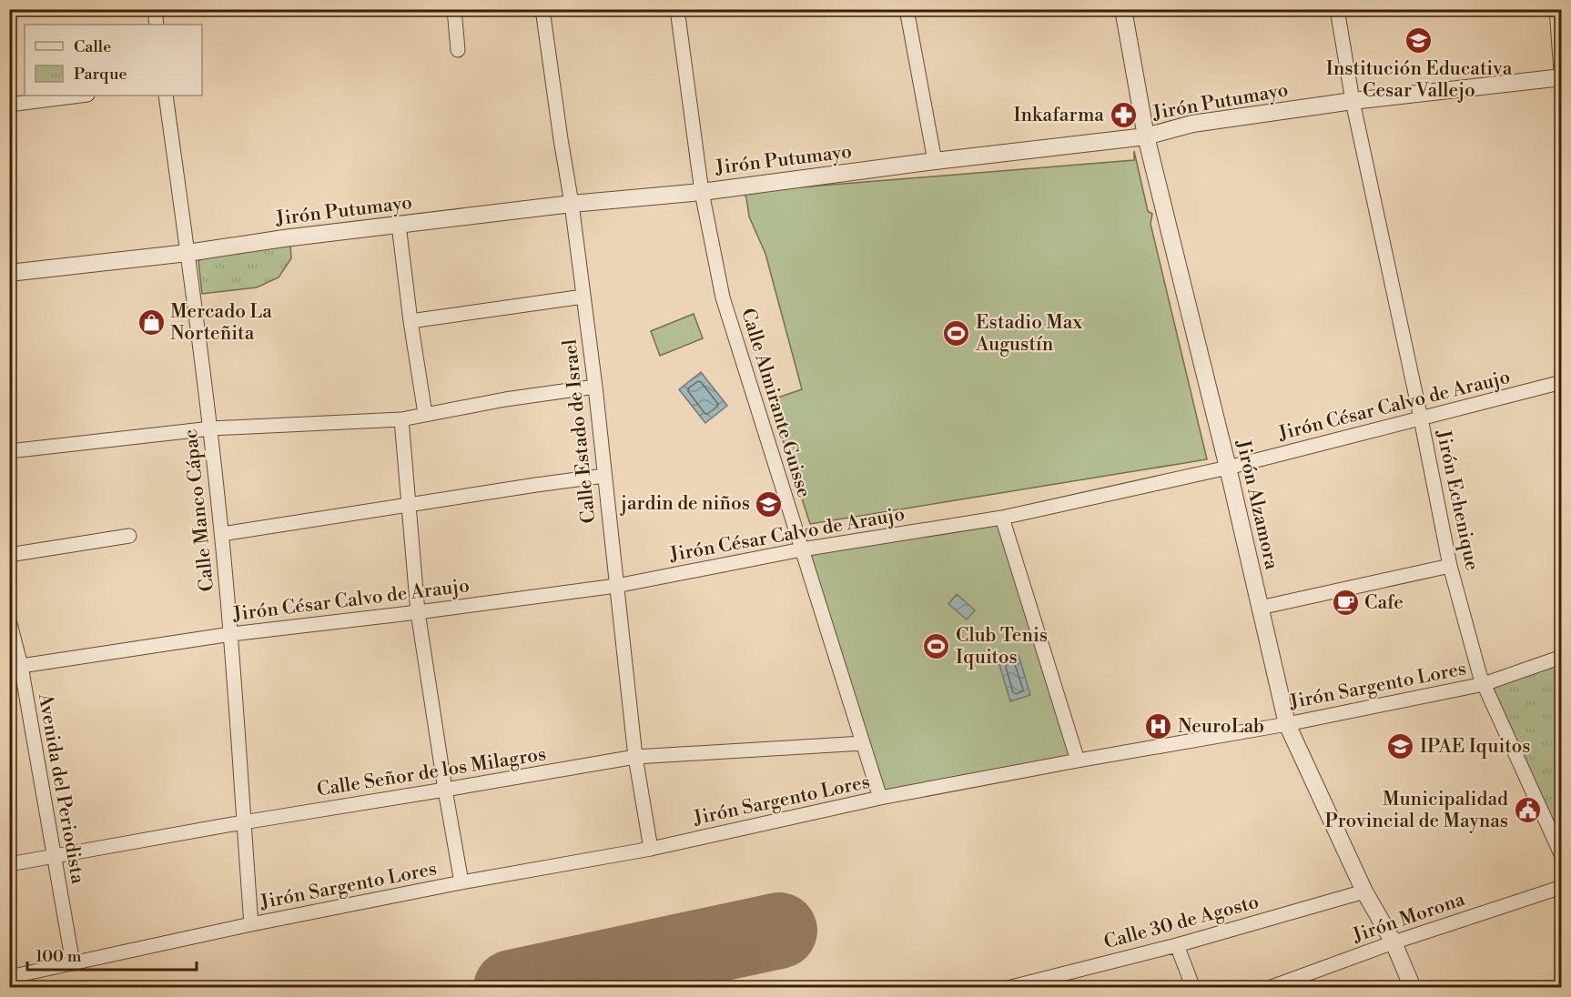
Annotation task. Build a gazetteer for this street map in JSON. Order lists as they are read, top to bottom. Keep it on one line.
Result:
{"streets":{"street":["Jirón Putumayo","Calle Almirante Guisse","Jirón César Calvo de Araujo","Calle Estado de Israel","Jirón Echenique","Jirón Alzamora","Calle Manco Cápac","Jirón Sargento Lores","Calle Señor de los Milagros","Avenida del Periodista","Jirón Morona","Calle 30 de Agosto"]},"crossings":[["Jirón Putumayo","Calle Almirante Guisse"],["Jirón Putumayo","Calle Estado de Israel"],["Jirón Putumayo","Jirón Echenique"],["Jirón Putumayo","Jirón Alzamora"],["Jirón Putumayo","Calle Manco Cápac"],["Calle Almirante Guisse","Jirón César Calvo de Araujo"],["Calle Almirante Guisse","Jirón Sargento Lores"],["Calle Almirante Guisse","Calle Señor de los Milagros"],["Jirón César Calvo de Araujo","Calle Estado de Israel"],["Jirón César Calvo de Araujo","Jirón Echenique"],["Jirón César Calvo de Araujo","Jirón Alzamora"],["Jirón César Calvo de Araujo","Calle Manco Cápac"],["Jirón César Calvo de Araujo","Avenida del Periodista"],["Calle Estado de Israel","Jirón Sargento Lores"],["Calle Estado de Israel","Calle Señor de los Milagros"],["Jirón Echenique","Jirón Sargento Lores"],["Jirón Alzamora","Jirón Sargento Lores"],["Jirón Alzamora","Jirón Morona"],["Jirón Alzamora","Calle 30 de Agosto"],["Calle Manco Cápac","Jirón Sargento Lores"],["Calle Manco Cápac","Calle Señor de los Milagros"],["Jirón Sargento Lores","Avenida del Periodista"],["Calle Señor de los Milagros","Avenida del Periodista"]],"places":{"school or university":["Institución Educativa Cesar Vallejo","jardin de niños","IPAE Iquitos"],"pharmacy":["Inkafarma"],"shop":["Mercado La Norteñita"],"sports":["Estadio Max Augustín","Club Tenis Iquitos"],"cafe":["Cafe"],"hospital":["NeuroLab"],"public building":["Municipalidad Provincial de Maynas"]},"legend":["Calle","Parque"],"scale_bar":"100 m"}
